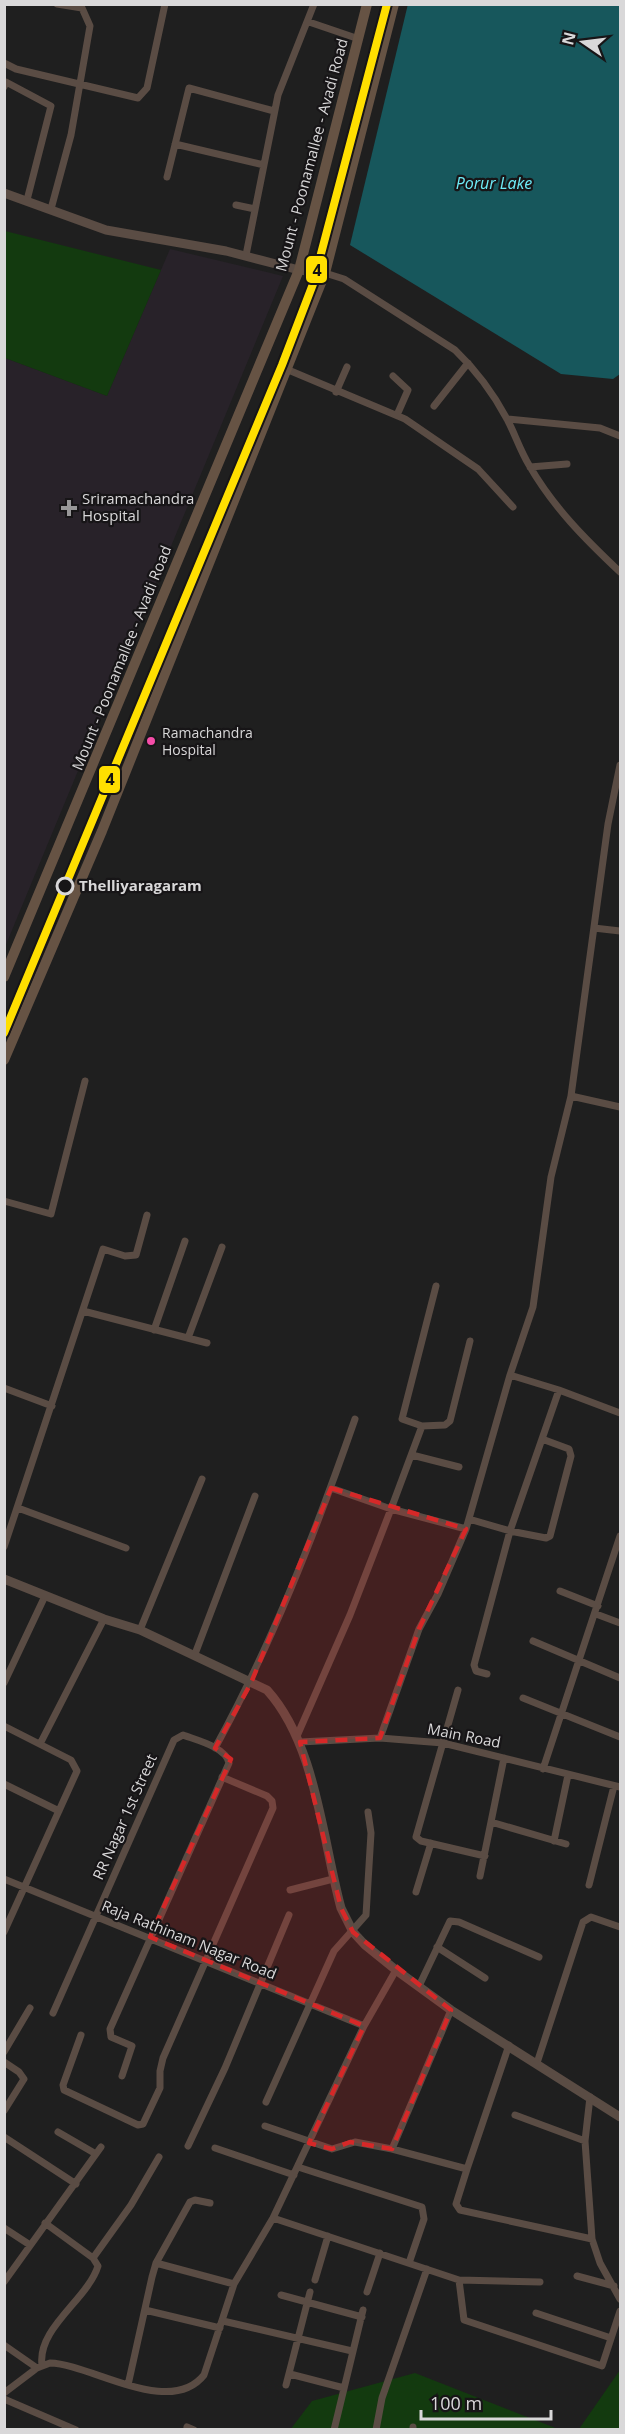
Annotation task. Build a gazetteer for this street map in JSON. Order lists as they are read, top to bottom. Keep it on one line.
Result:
{"streets":{"main road":["Mount - Poonamallee - Avadi Road"],"street":["Main Road","RR Nagar 1st Street","Raja Rathinam Nagar Road"]},"crossings":[["RR Nagar 1st Street","Raja Rathinam Nagar Road"]],"water":["Porur Lake"],"places":{"health":["Sriramachandra Hospital"],"other":["Ramachandra Hospital","Thelliyaragaram"]},"lines":["transit line 4"],"scale_bar":"100 m","north":"left"}
